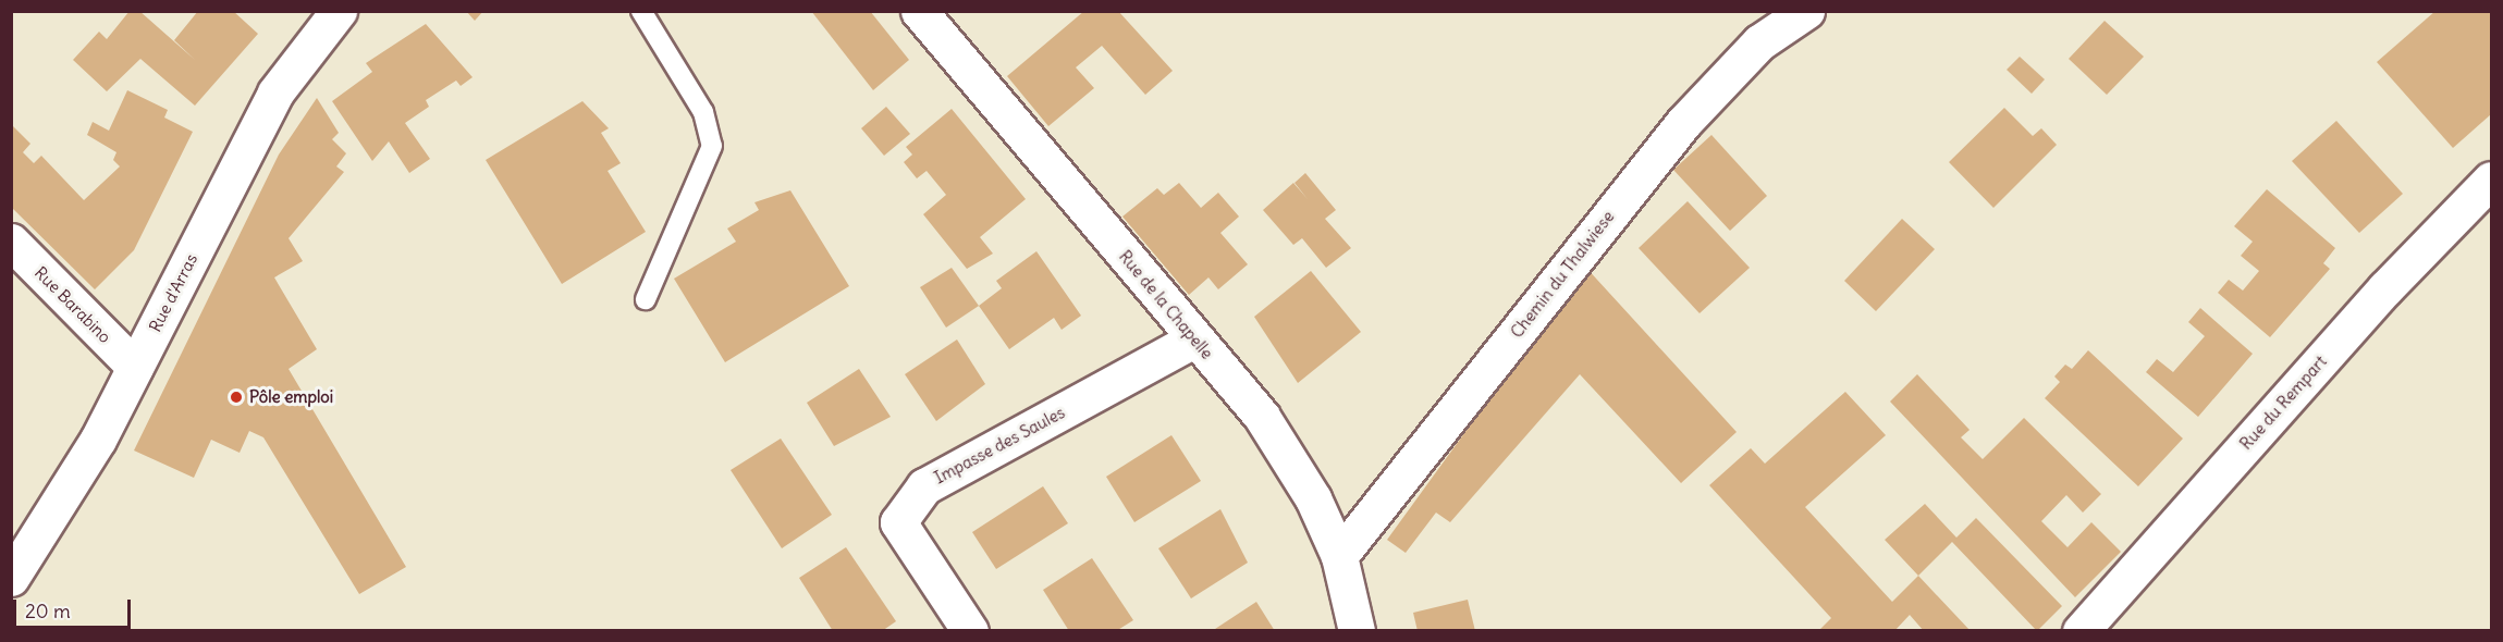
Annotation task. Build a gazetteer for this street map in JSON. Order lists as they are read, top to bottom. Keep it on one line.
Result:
{"streets":{"street":["Chemin du Thalwiese","Rue d'Arras","Rue Barabino","Rue de la Chapelle","Rue du Rempart","Impasse des Saules"]},"crossings":[["Chemin du Thalwiese","Rue de la Chapelle"],["Rue d'Arras","Rue Barabino"],["Rue de la Chapelle","Impasse des Saules"]],"places":["Pôle emploi"],"scale_bar":"20 m"}
